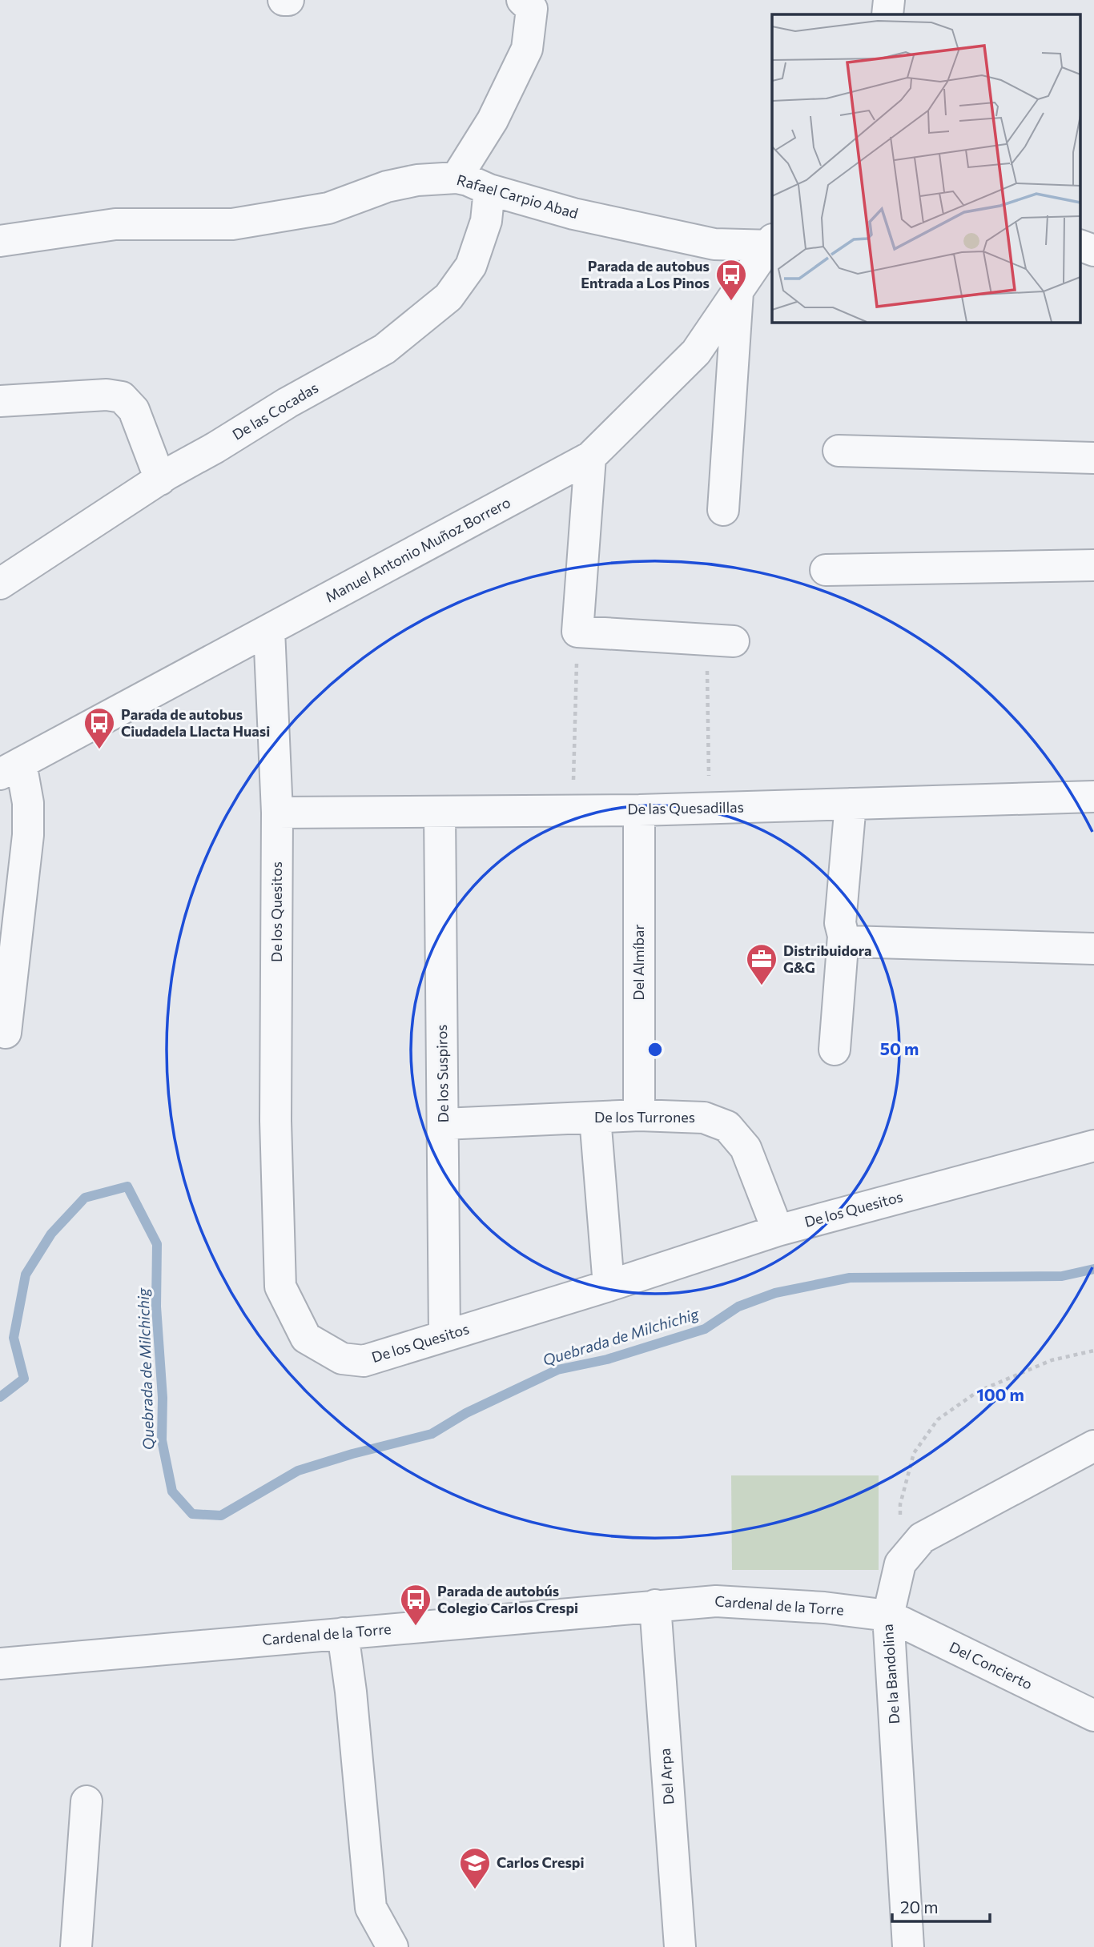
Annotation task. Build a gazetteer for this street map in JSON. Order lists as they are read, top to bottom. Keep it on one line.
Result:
{"streets":{"street":["Rafael Carpio Abad","De las Cocadas","Manuel Antonio Muñoz Borrero","De las Quesadillas","De los Quesitos","Del Almíbar","De los Suspiros","De los Turrones","Cardenal de la Torre","Del Concierto","De la Bandolina","Del Arpa"]},"crossings":[["Rafael Carpio Abad","De las Cocadas"],["Rafael Carpio Abad","Manuel Antonio Muñoz Borrero"],["Manuel Antonio Muñoz Borrero","De los Quesitos"],["De las Quesadillas","De los Quesitos"],["De las Quesadillas","Del Almíbar"],["De las Quesadillas","De los Suspiros"],["De los Quesitos","De los Suspiros"],["De los Quesitos","De los Turrones"],["Del Almíbar","De los Turrones"],["De los Suspiros","De los Turrones"],["Cardenal de la Torre","Del Concierto"],["Cardenal de la Torre","De la Bandolina"],["Cardenal de la Torre","Del Arpa"],["Del Concierto","De la Bandolina"]],"water":["Quebrada de Milchichig"],"places":{"bus stop":["Parada de autobus Entrada a Los Pinos","Parada de autobus Ciudadela Llacta Huasi","Parada de autobús Colegio Carlos Crespi"],"office":["Distribuidora G&G"],"school or university":["Carlos Crespi"]},"scale_bar":"20 m","rings":["50 m","100 m"]}
